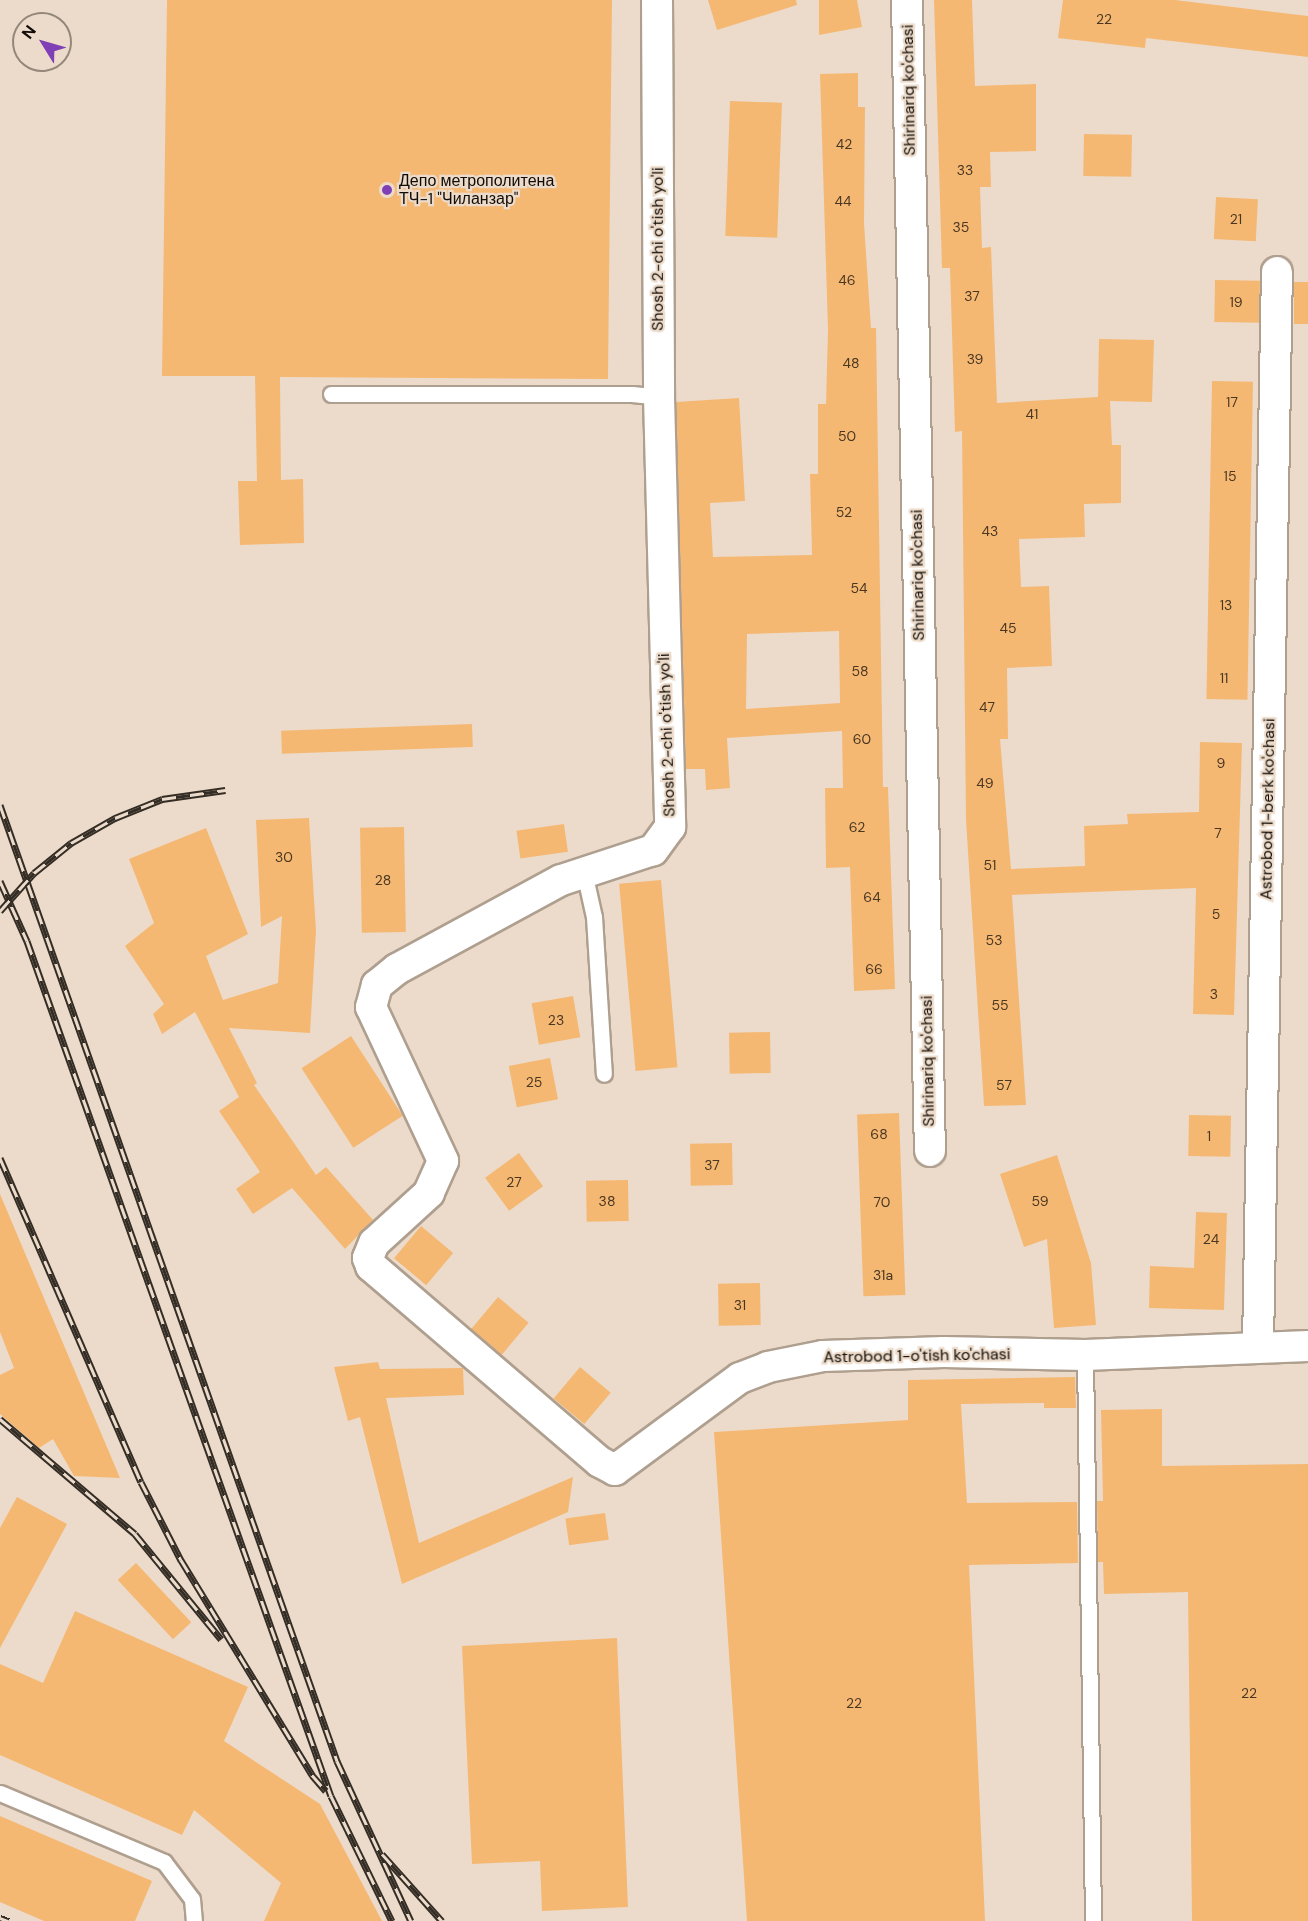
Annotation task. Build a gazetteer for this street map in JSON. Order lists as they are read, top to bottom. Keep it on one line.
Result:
{"streets":{"street":["Shirinariq ko'chasi","Shosh 2-chi o'tish yo'li","Astrobod 1-berk ko'chasi","Astrobod 1-o'tish ko'chasi"]},"crossings":[["Shosh 2-chi o'tish yo'li","Astrobod 1-o'tish ko'chasi"],["Astrobod 1-berk ko'chasi","Astrobod 1-o'tish ko'chasi"]],"places":["Депо метрополитена ТЧ-1 \"Чиланзар\""],"house_numbers":["22","42","33","44","21","35","46","37","19","39","48","17","41","50","15","52","43","54","13","45","58","11","47","60","9","49","62","7","30","51","28","64","5","53","66","3","55","23","25","57","68","1","37","27","38","59","70","24","31a","31","22","22"],"north":"top left"}
